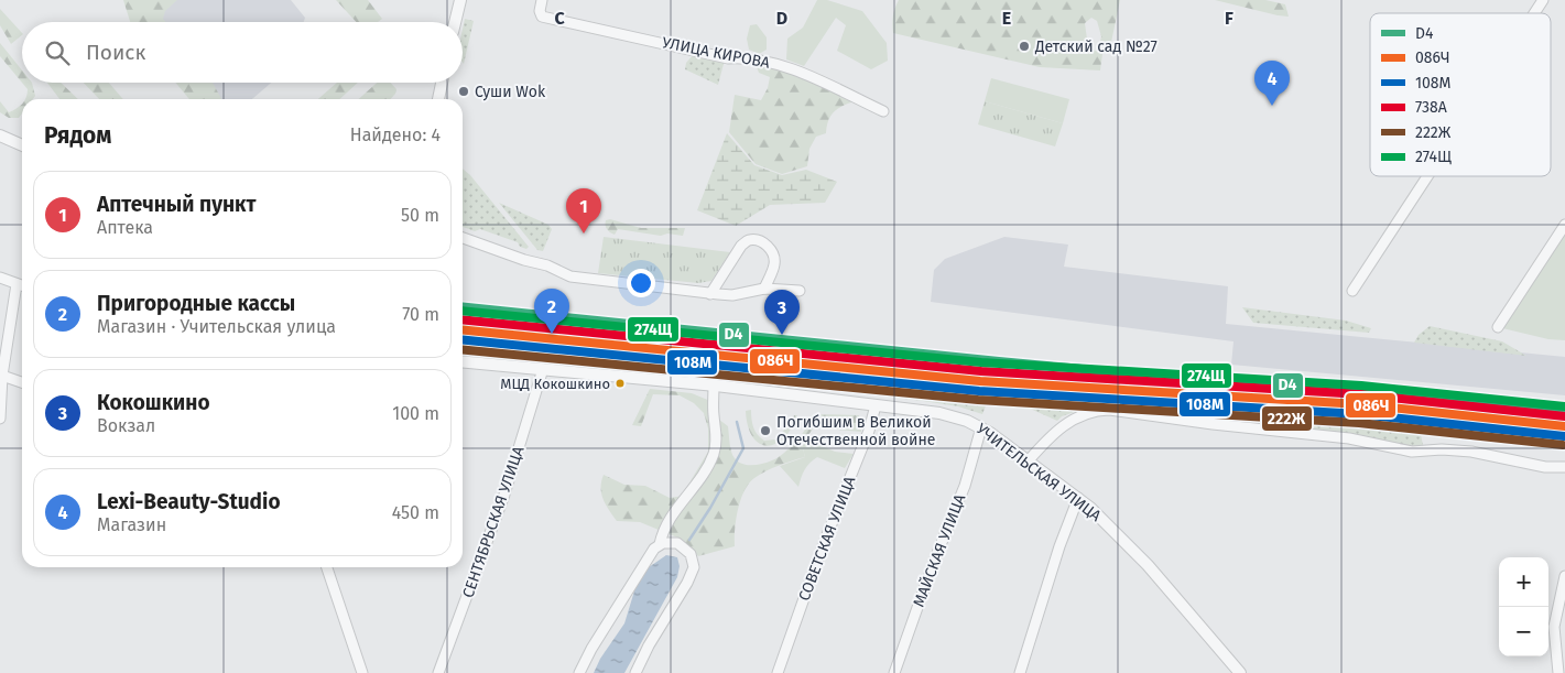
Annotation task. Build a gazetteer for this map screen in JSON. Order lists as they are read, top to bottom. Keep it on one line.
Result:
{"streets":{"street":["УЛИЦА КИРОВА","УЧИТЕЛЬСКАЯ УЛИЦА","СЕНТЯБРЬСКАЯ УЛИЦА","СОВЕТСКАЯ УЛИЦА","МАЙСКАЯ УЛИЦА"]},"crossings":[["УЧИТЕЛЬСКАЯ УЛИЦА","СЕНТЯБРЬСКАЯ УЛИЦА"],["УЧИТЕЛЬСКАЯ УЛИЦА","СОВЕТСКАЯ УЛИЦА"],["УЧИТЕЛЬСКАЯ УЛИЦА","МАЙСКАЯ УЛИЦА"]],"places":["Детский сад №27","Суши Wok","МЦД Кокошкино","Погибшим в Великой Отечественной войне"],"lines":["transit line D4","transit line 274Щ","transit line 738А","transit line 086Ч","transit line 108М","transit line 222Ж"],"legend":["D4","086Ч","108М","738А","222Ж","274Щ"],"page":{"search":"Поиск","pins":["4","1","2","3"],"heading":["Рядом","Найдено: 4"],"list":[{"mark":"1","name":"Аптечный пункт","note":"Аптека","value":"50 m"},{"mark":"2","name":"Пригородные кассы","note":"Магазин · Учительская улица","value":"70 m"},{"mark":"3","name":"Кокошкино","note":"Вокзал","value":"100 m"},{"mark":"4","name":"Lexi-Beauty-Studio","note":"Магазин","value":"450 m"}],"map_buttons":["+","−"]},"grid":{"columns":["C","D","E","F"]}}
